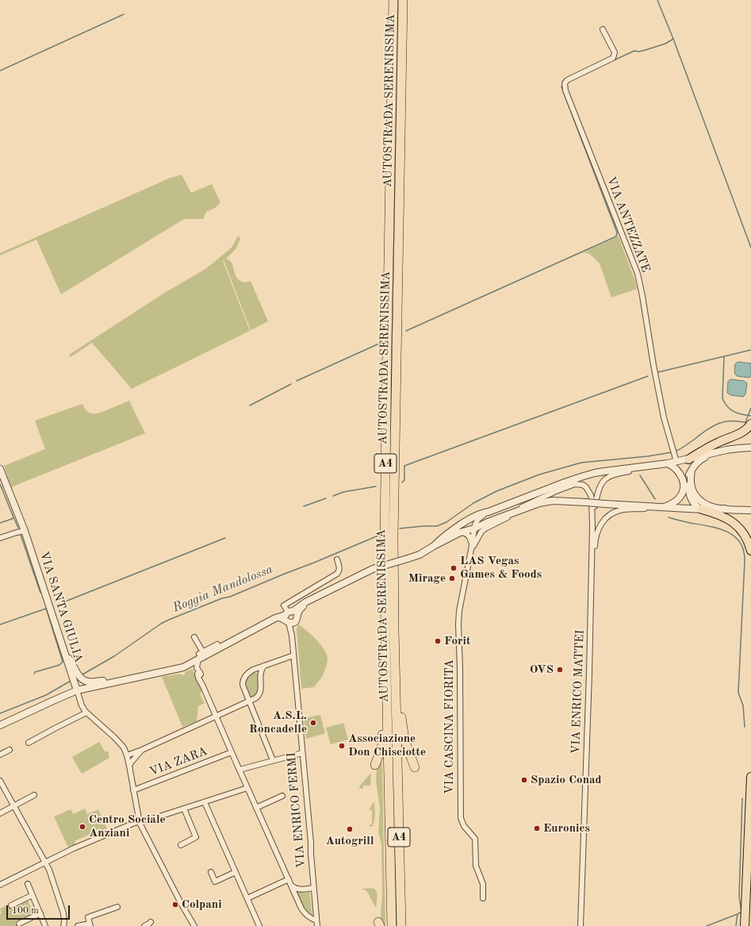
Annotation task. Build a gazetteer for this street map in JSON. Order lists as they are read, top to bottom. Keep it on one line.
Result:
{"streets":{"highway":["AUTOSTRADA SERENISSIMA","A4"],"street":["VIA ANTEZZATE","VIA SANTA GIULIA","VIA ENRICO MATTEI","VIA CASCINA FIORITA","VIA ZARA","VIA ENRICO FERMI"]},"water":["Roggia Mandolossa"],"places":["LAS Vegas Games & Foods","Mirage","Forit","OVS","A.S.L. Roncadelle","Associazione Don Chisciotte","Spazio Conad","Centro Sociale Anziani","Euronics","Autogrill","Colpani"],"scale_bar":"100 m"}
